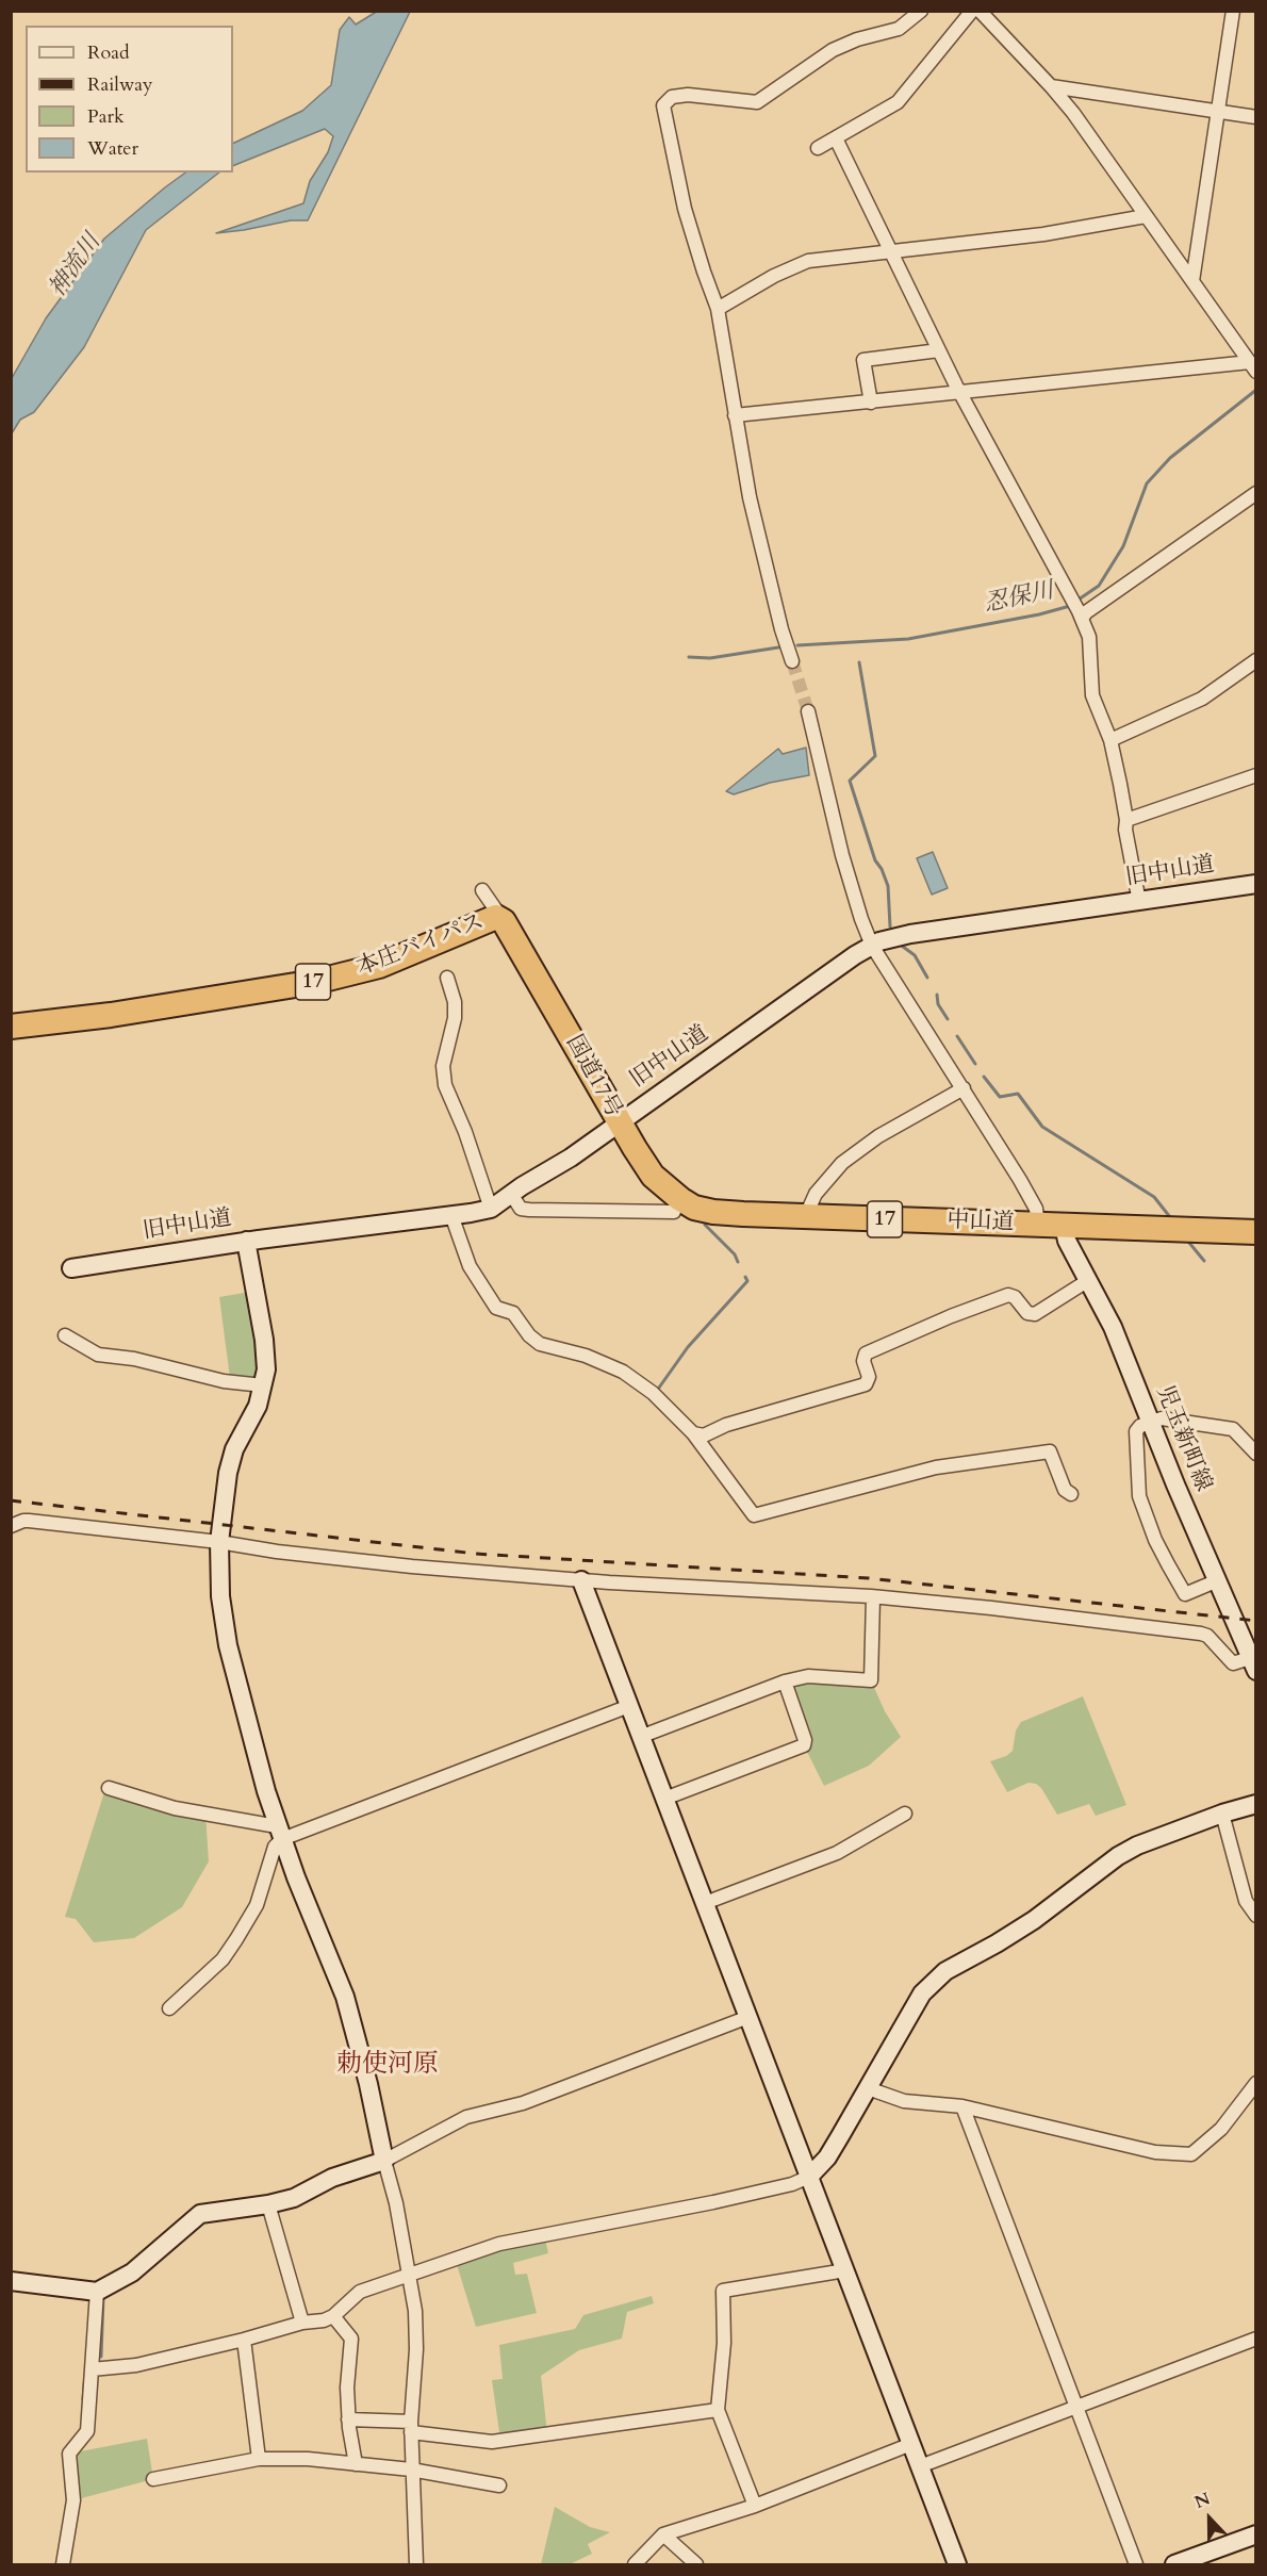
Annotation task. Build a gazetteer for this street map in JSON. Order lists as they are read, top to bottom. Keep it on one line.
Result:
{"streets":{"highway":["本庄バイパス","17","国道17号","中山道"],"street":["旧中山道","児玉新町線"]},"crossings":[["旧中山道","国道17号"],["本庄バイパス","国道17号"],["国道17号","中山道"],["中山道","児玉新町線"]],"districts":["勅使河原"],"water":["神流川","忍保川"],"legend":["Road","Railway","Park","Water"],"north":"top"}
